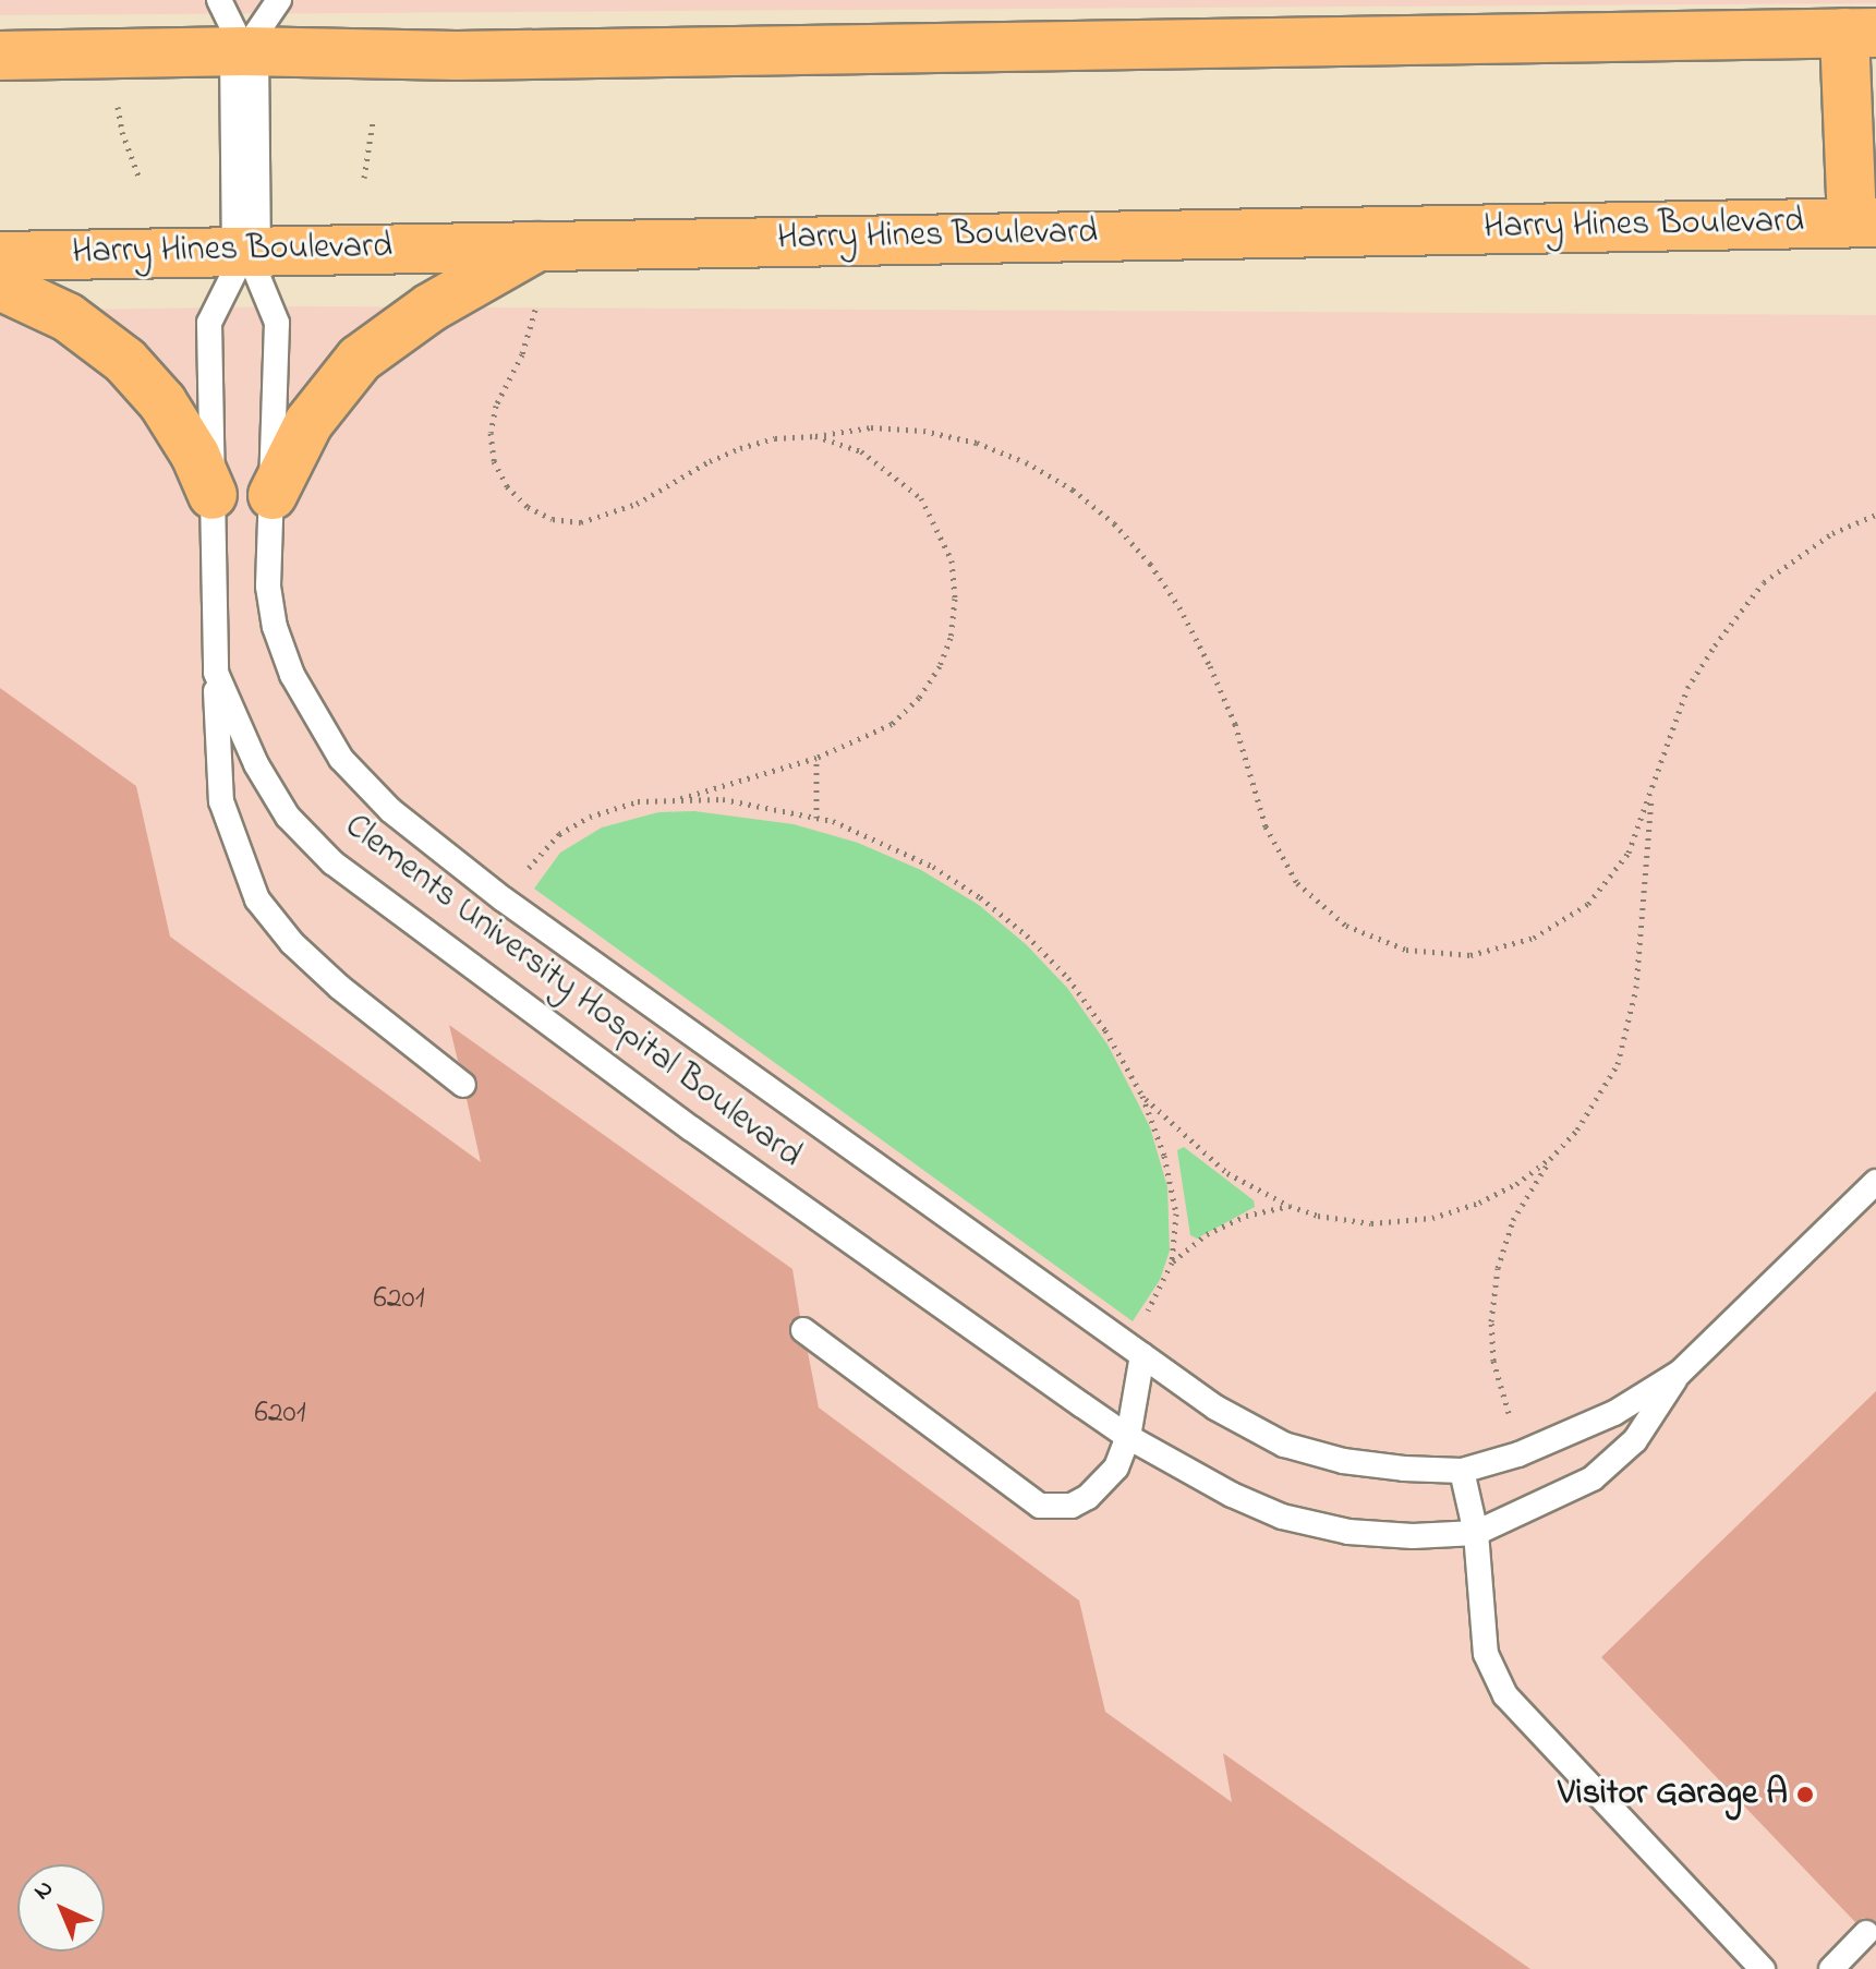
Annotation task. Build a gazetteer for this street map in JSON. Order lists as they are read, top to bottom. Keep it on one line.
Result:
{"streets":{"main road":["Harry Hines Boulevard"],"lane":["Clements University Hospital Boulevard"]},"crossings":[["Harry Hines Boulevard","Clements University Hospital Boulevard"]],"places":["Visitor Garage A"],"house_numbers":["6201","6201"],"north":"top left"}
